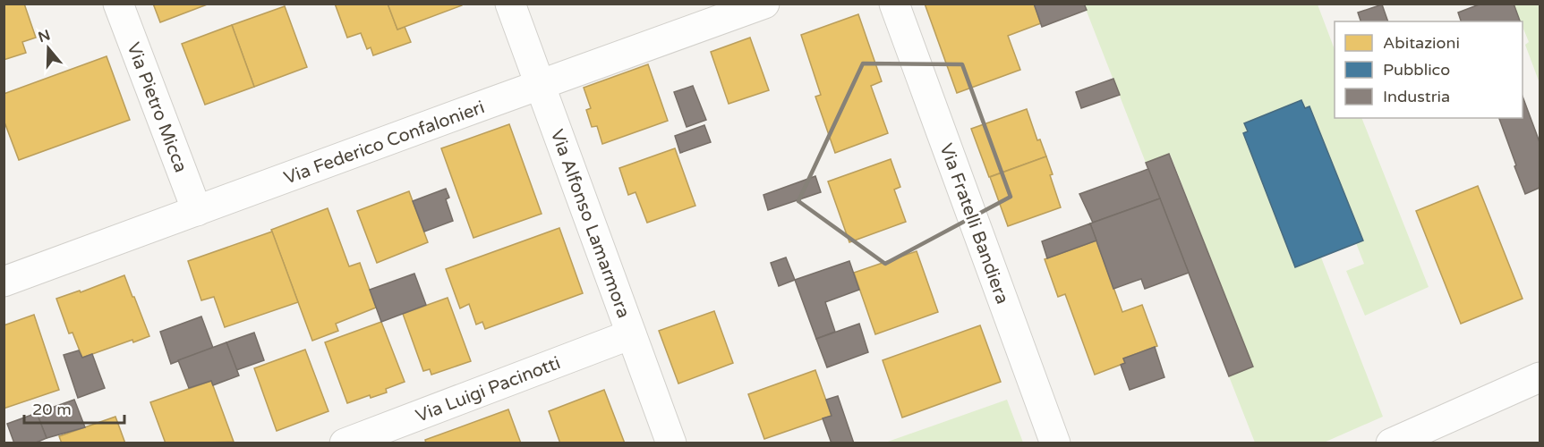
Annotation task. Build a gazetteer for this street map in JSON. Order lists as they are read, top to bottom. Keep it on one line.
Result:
{"streets":{"street":["Via Pietro Micca","Via Federico Confalonieri","Via Alfonso Lamarmora","Via Fratelli Bandiera","Via Luigi Pacinotti"]},"crossings":[["Via Pietro Micca","Via Federico Confalonieri"],["Via Federico Confalonieri","Via Alfonso Lamarmora"],["Via Alfonso Lamarmora","Via Luigi Pacinotti"]],"legend":["Abitazioni","Pubblico","Industria"],"scale_bar":"20 m","north":"top"}
